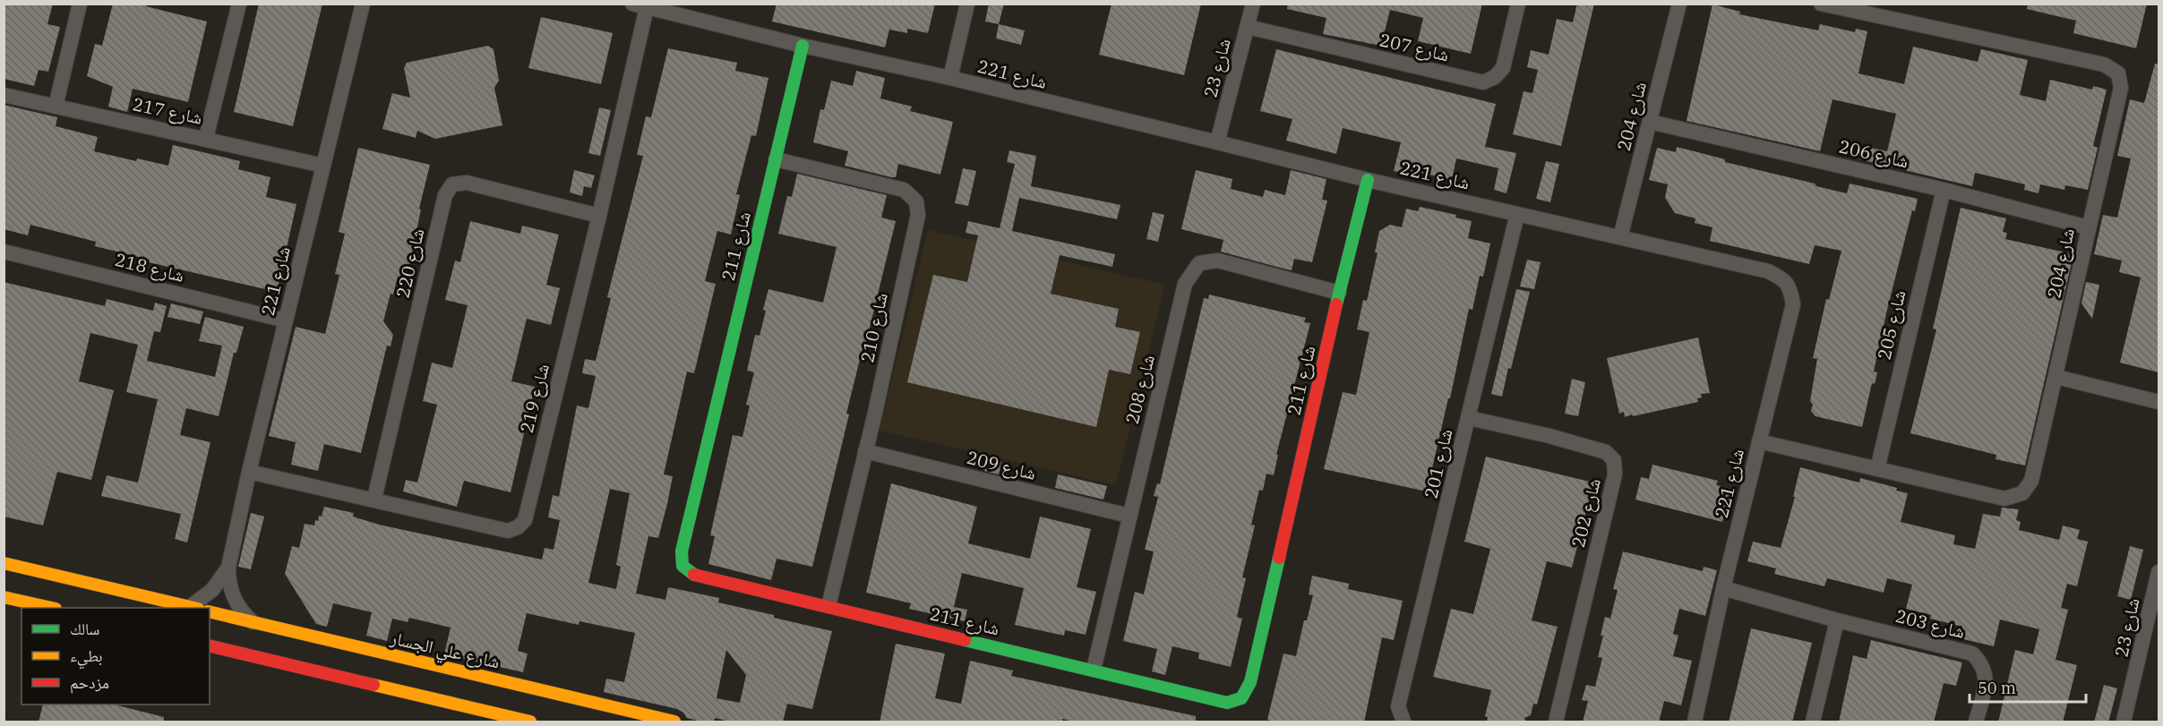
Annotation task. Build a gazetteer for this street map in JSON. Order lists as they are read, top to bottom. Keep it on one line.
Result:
{"streets":{"street":["شارع 207","شارع 23","شارع 221","شارع 217","شارع 204","شارع 206","شارع 211","شارع 220","شارع 218","شارع 205","شارع 210","شارع 208","شارع 219","شارع 201","شارع 209","شارع 202","شارع 203","شارع علي الجسار"]},"crossings":[["شارع 207","شارع 23"],["شارع 23","شارع 221"],["شارع 221","شارع 217"],["شارع 221","شارع 204"],["شارع 221","شارع 211"],["شارع 221","شارع 218"],["شارع 221","شارع 219"],["شارع 221","شارع 201"],["شارع 221","شارع 203"],["شارع 221","شارع علي الجسار"],["شارع 204","شارع 206"],["شارع 204","شارع 205"],["شارع 206","شارع 205"],["شارع 211","شارع 210"],["شارع 211","شارع 208"],["شارع 220","شارع 219"],["شارع 210","شارع 209"],["شارع 208","شارع 209"],["شارع 201","شارع 202"]],"legend":["سالك","بطيء","مزدحم"],"scale_bar":"50 m"}
